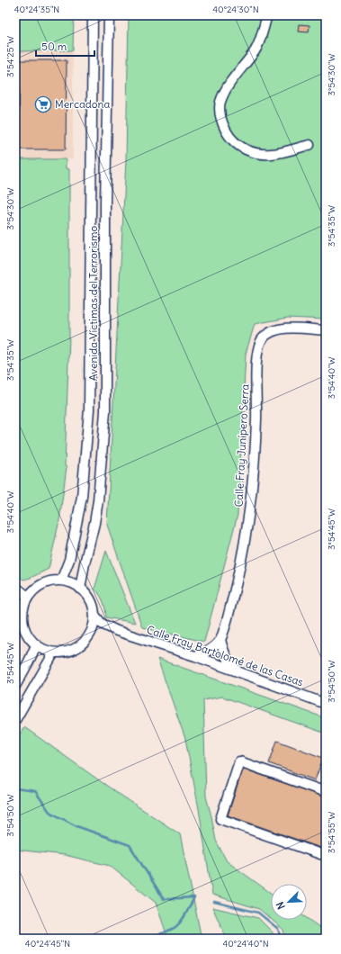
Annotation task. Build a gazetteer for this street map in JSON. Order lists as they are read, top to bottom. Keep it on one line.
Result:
{"streets":{"street":["Avenida Víctimas del Terrorismo","Calle Fray Junípero Serra","Calle Fray Bartolomé de las Casas"]},"crossings":[["Avenida Víctimas del Terrorismo","Calle Fray Bartolomé de las Casas"],["Calle Fray Junípero Serra","Calle Fray Bartolomé de las Casas"]],"places":{"supermarket":["Mercadona"]},"scale_bar":"50 m","north":"bottom left","coordinates":["40°24'35\"N","40°24'30\"N","3°54'25\"W","3°54'30\"W","3°54'35\"W","3°54'40\"W","3°54'45\"W","3°54'50\"W","3°54'55\"W","40°24'45\"N","40°24'40\"N"]}
